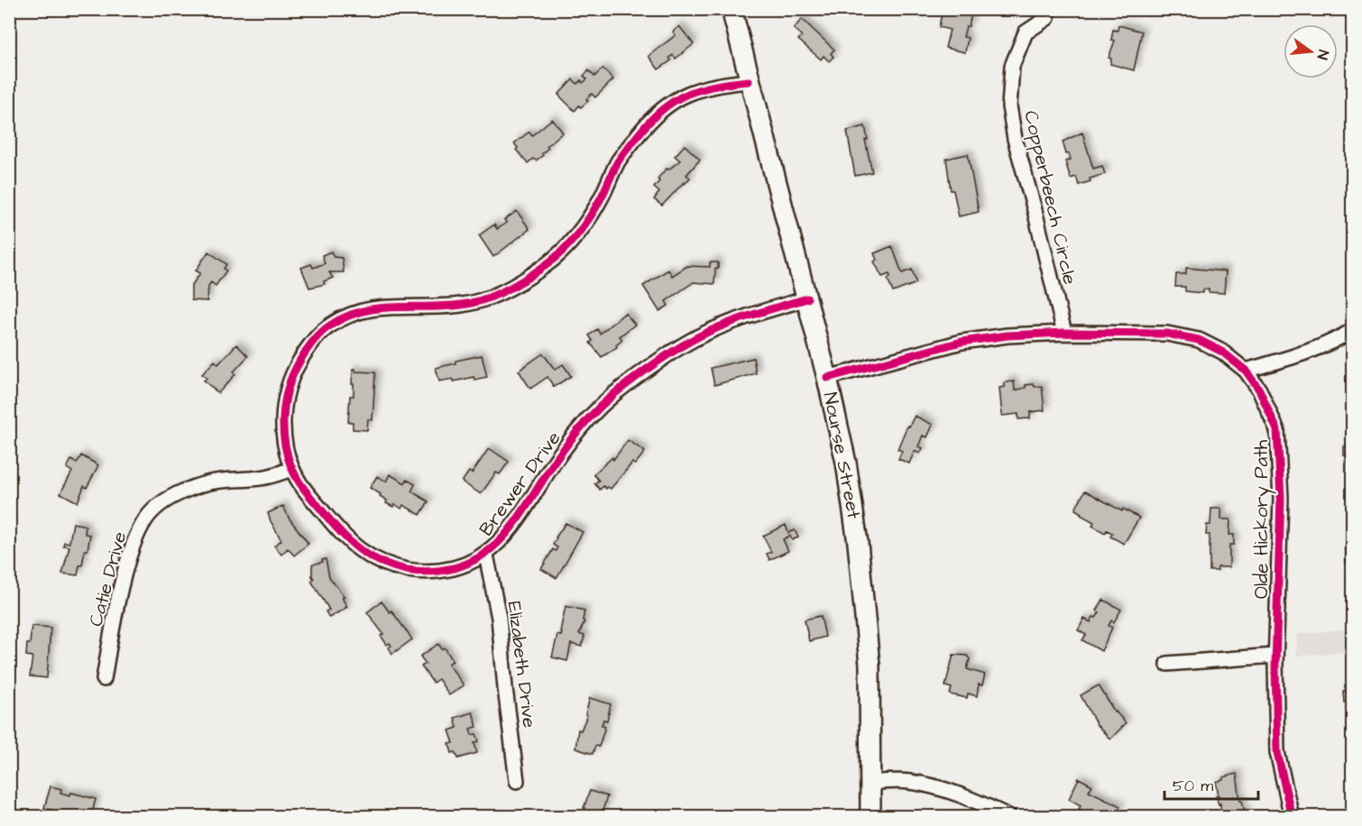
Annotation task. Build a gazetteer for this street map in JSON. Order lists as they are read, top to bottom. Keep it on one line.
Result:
{"streets":{"main road":["Nourse Street"],"street":["Copperbeech Circle","Brewer Drive","Olde Hickory Path","Catie Drive","Elizabeth Drive"]},"crossings":[["Copperbeech Circle","Olde Hickory Path"],["Nourse Street","Brewer Drive"],["Nourse Street","Olde Hickory Path"],["Brewer Drive","Catie Drive"],["Brewer Drive","Elizabeth Drive"]],"scale_bar":"50 m","north":"right"}
